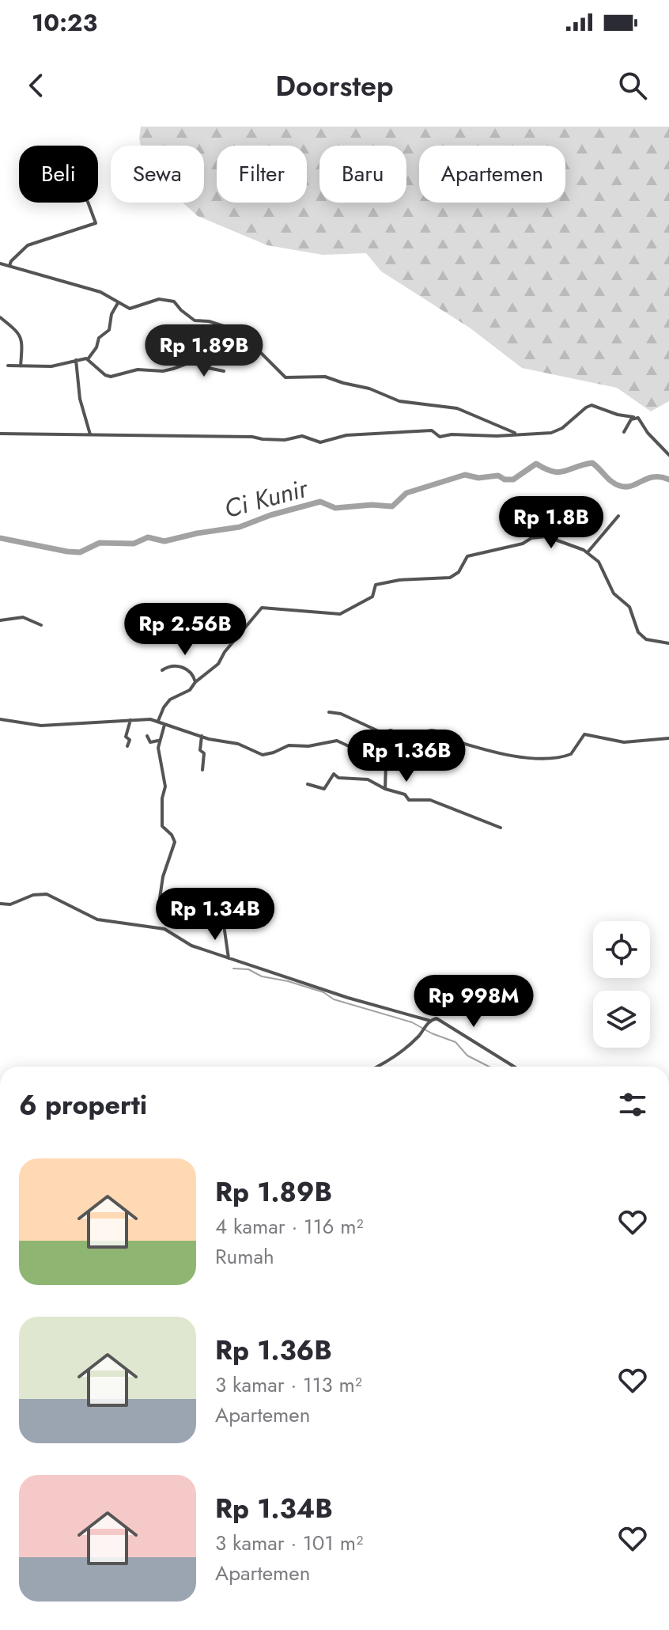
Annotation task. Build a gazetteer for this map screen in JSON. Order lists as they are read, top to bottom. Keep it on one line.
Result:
{"water":["Ci Kunir"],"page":{"status":"10:23","header":"Doorstep","chip":["Beli","Sewa","Filter","Baru","Apartemen"],"price":["Rp 1.89B","Rp 1.8B","Rp 2.56B","Rp 1.36B","Rp 1.34B","Rp 998M"],"heading":"6 properti","list":[{"name":"Rp 1.89B","note":"4 kamar · 116 m² · Rumah"},{"name":"Rp 1.36B","note":"3 kamar · 113 m² · Apartemen"},{"name":"Rp 1.34B","note":"3 kamar · 101 m² · Apartemen"}]}}
